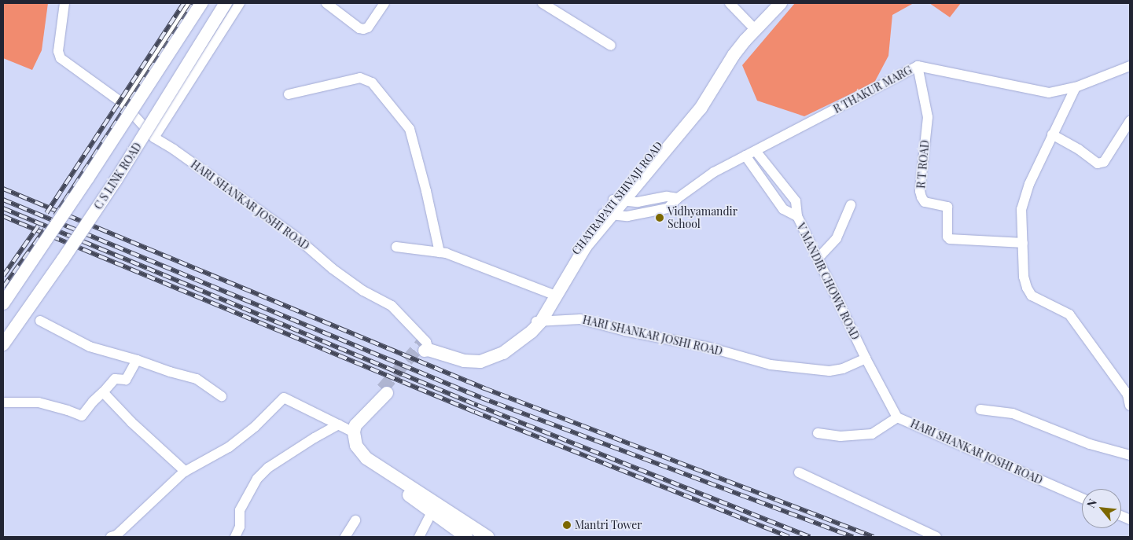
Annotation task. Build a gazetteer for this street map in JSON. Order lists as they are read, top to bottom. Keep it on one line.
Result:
{"streets":{"main road":["C S LINK ROAD"],"street":["R THAKUR MARG","R T ROAD","HARI SHANKAR JOSHI ROAD","V MANDIR CHOWK ROAD"]},"crossings":[["R THAKUR MARG","R T ROAD"],["R THAKUR MARG","V MANDIR CHOWK ROAD"],["HARI SHANKAR JOSHI ROAD","V MANDIR CHOWK ROAD"]],"places":["Vidhyamandir School","Mantri Tower"],"north":"top left"}
